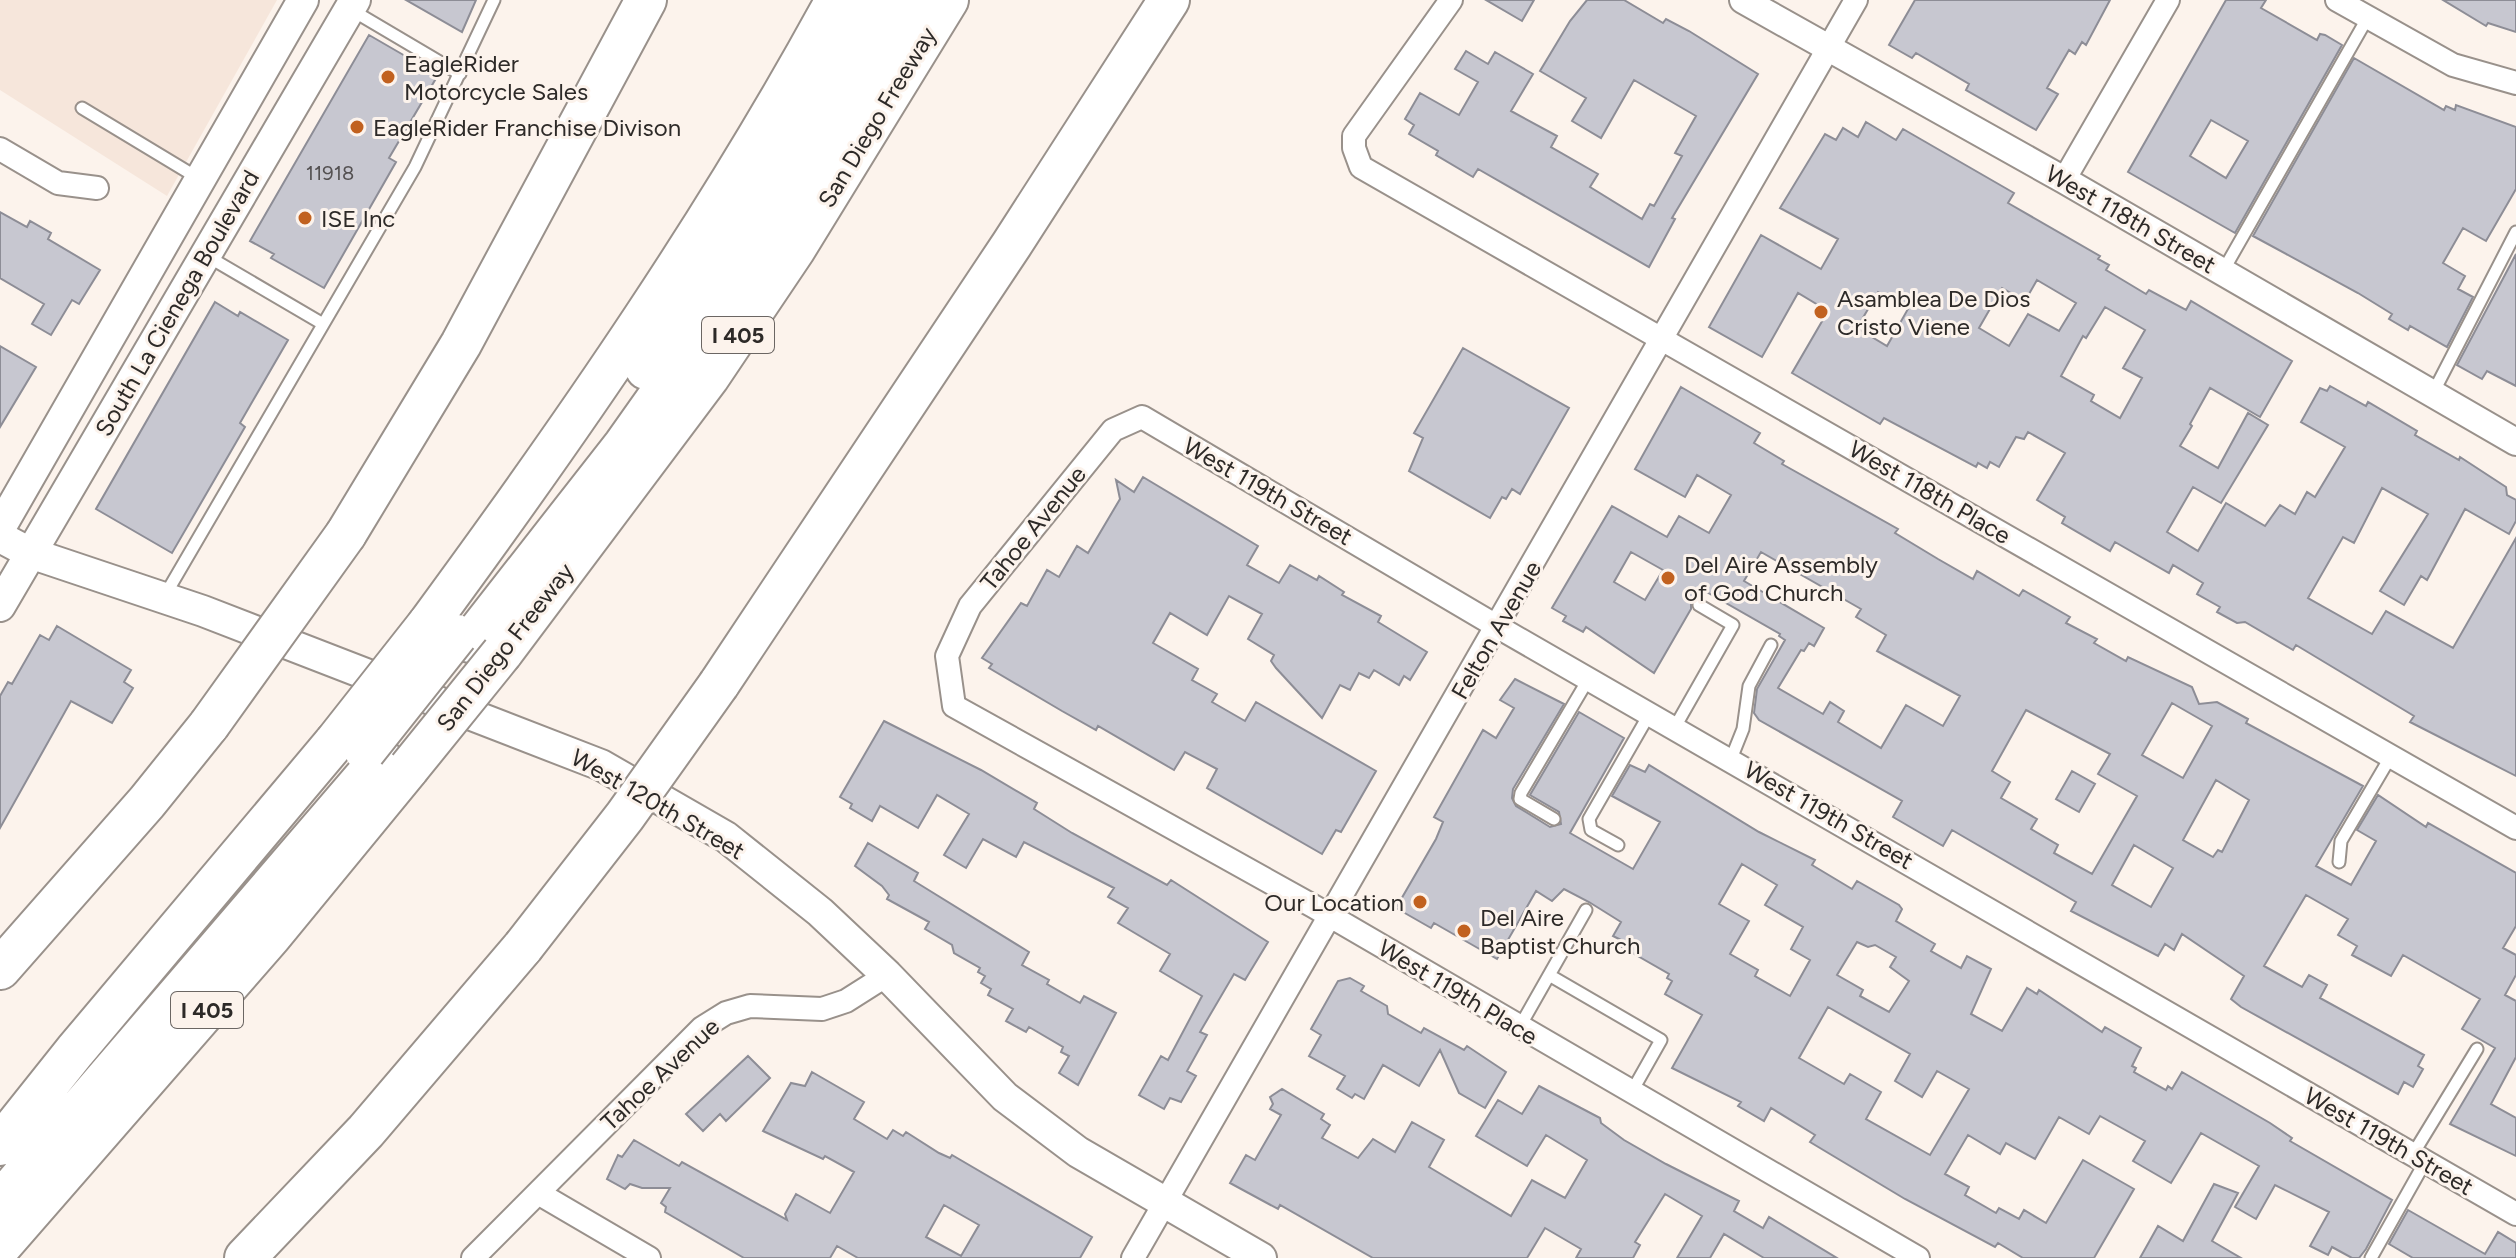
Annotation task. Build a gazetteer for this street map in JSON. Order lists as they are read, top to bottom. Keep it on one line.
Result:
{"streets":{"highway":["San Diego Freeway","I 405"],"main road":["South La Cienega Boulevard","West 120th Street"],"street":["West 118th Street","West 119th Street","West 118th Place","Tahoe Avenue","Felton Avenue","West 119th Place"]},"crossings":[["West 118th Street","Felton Avenue"],["South La Cienega Boulevard","West 120th Street"],["West 119th Street","Tahoe Avenue"],["West 119th Street","Felton Avenue"],["West 118th Place","Felton Avenue"],["Tahoe Avenue","West 120th Street"],["Tahoe Avenue","West 119th Place"],["Felton Avenue","West 120th Street"],["Felton Avenue","West 119th Place"]],"places":["EagleRider Motorcycle Sales","EagleRider Franchise Divison","ISE Inc","Asamblea De Dios Cristo Viene","Del Aire Assembly of God Church","Our Location","Del Aire Baptist Church"],"house_numbers":["11918"]}
